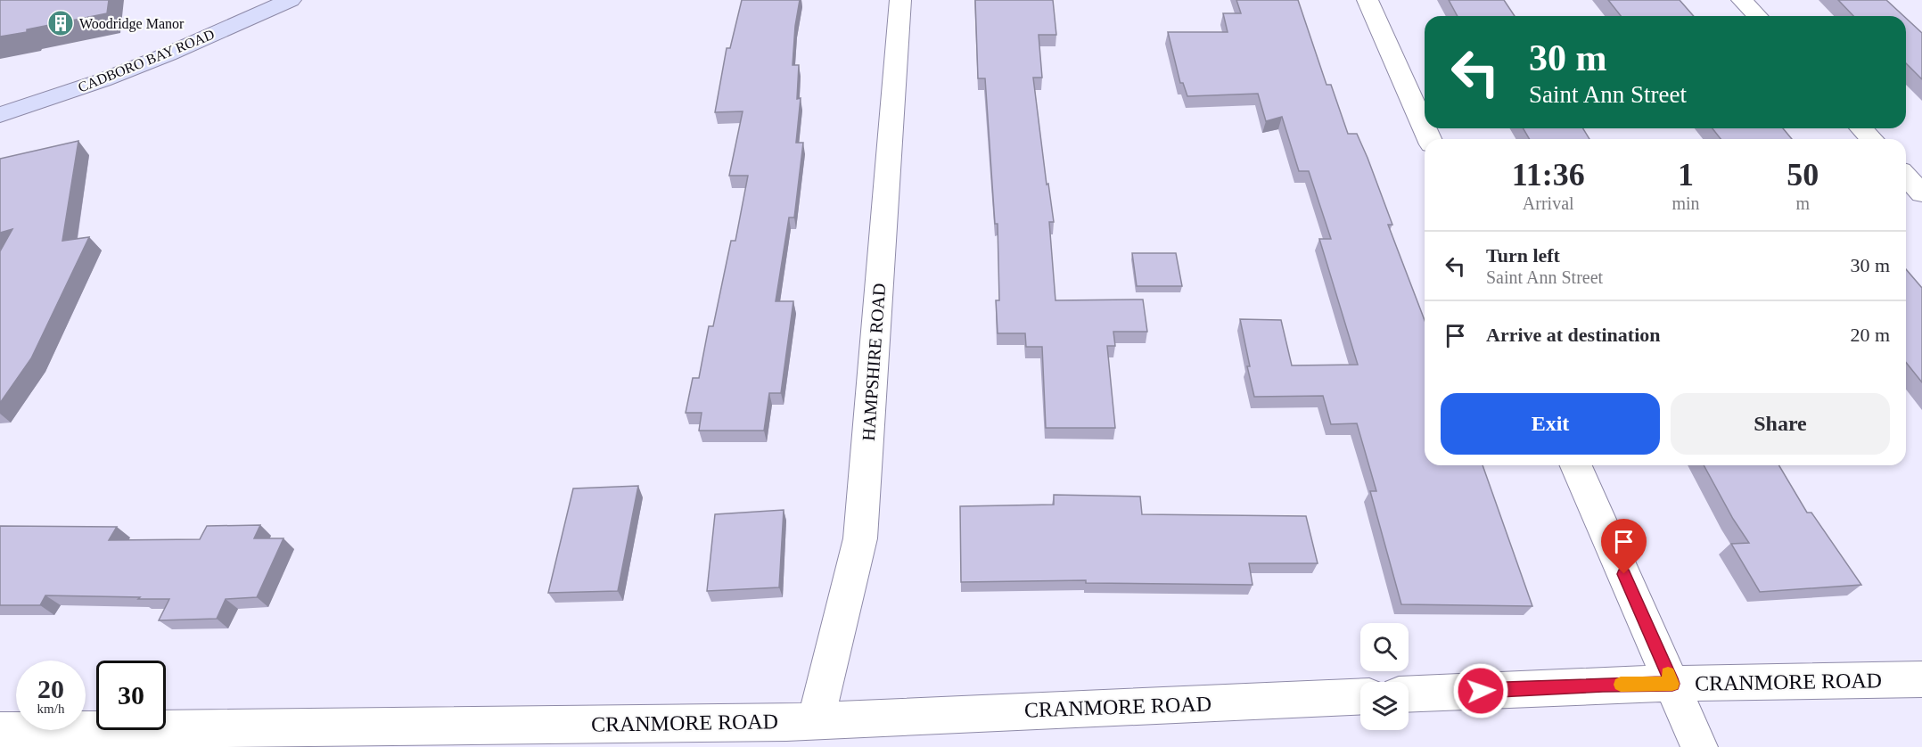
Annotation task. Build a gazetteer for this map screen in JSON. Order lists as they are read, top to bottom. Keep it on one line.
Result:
{"streets":{"main road":["CADBORO BAY ROAD"],"street":["HAMPSHIRE ROAD","CRANMORE ROAD"]},"crossings":[["HAMPSHIRE ROAD","CRANMORE ROAD"]],"places":{"building":["Woodridge Manor"]},"page":{"turn":["30 m","Saint Ann Street"],"eta":["11:36","Arrival","1","min","50","m"],"list":[{"name":"Turn left","note":"Saint Ann Street","value":"30 m"},{"name":"Arrive at destination","value":"20 m"}],"buttons":["Exit","Share"],"speed":"20 km/h","limit":"30"}}
